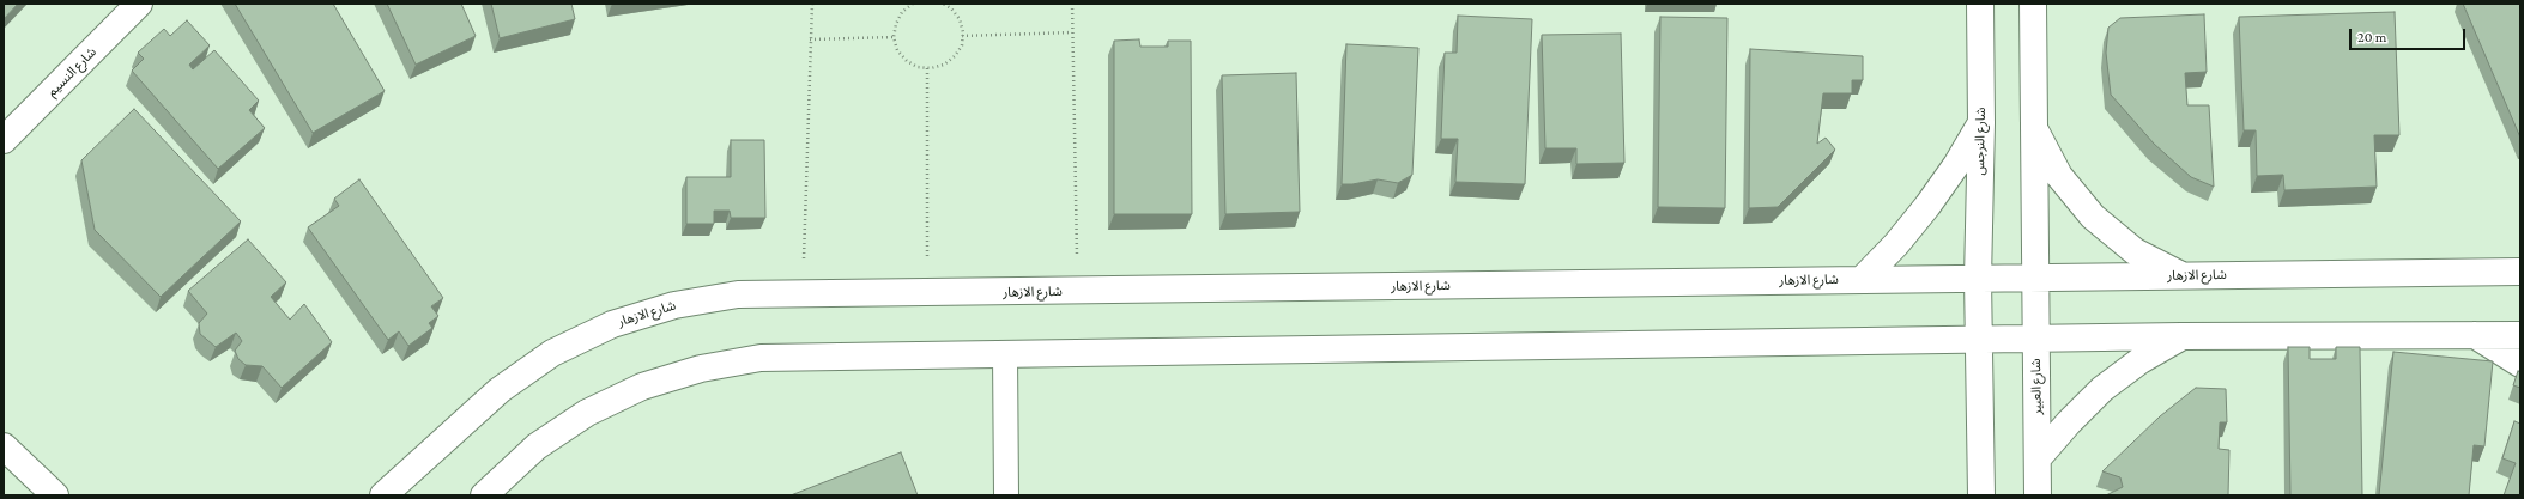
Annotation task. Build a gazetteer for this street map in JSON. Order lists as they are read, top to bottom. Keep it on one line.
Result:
{"streets":{"street":["شارع النسيم","شارع النرجس","شارع الازهار","شارع العبير"]},"crossings":[["شارع النرجس","شارع الازهار"],["شارع الازهار","شارع العبير"]],"scale_bar":"20 m"}
